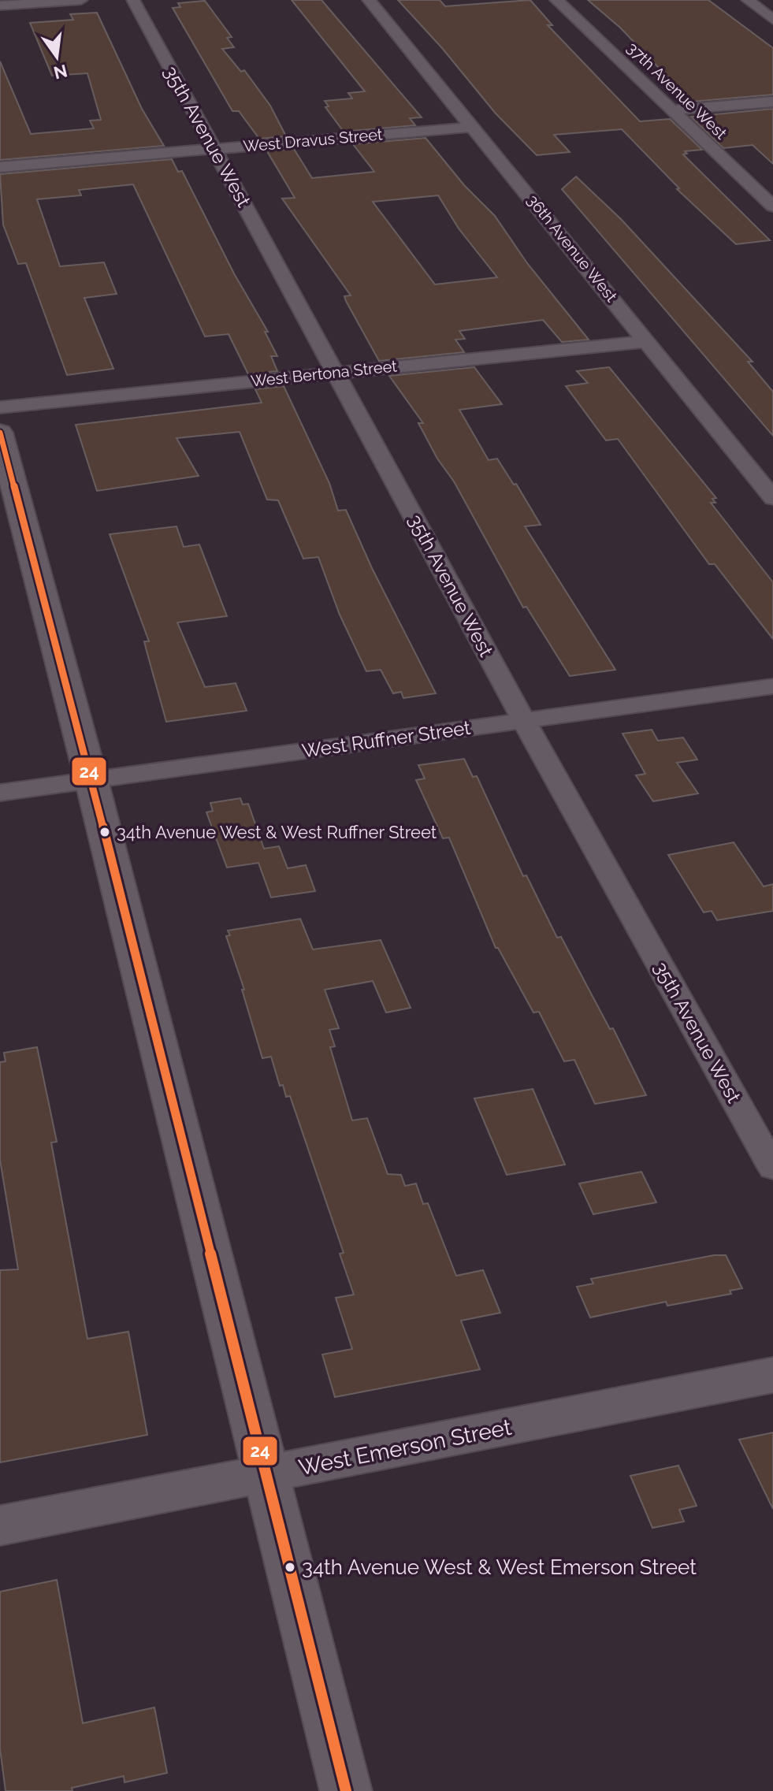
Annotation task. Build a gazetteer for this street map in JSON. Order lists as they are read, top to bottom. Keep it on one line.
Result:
{"streets":{"street":["37th Avenue West","35th Avenue West","West Dravus Street","36th Avenue West","West Bertona Street","West Ruffner Street","West Emerson Street"]},"crossings":[["35th Avenue West","West Dravus Street"],["35th Avenue West","West Bertona Street"],["35th Avenue West","West Ruffner Street"],["West Dravus Street","36th Avenue West"],["36th Avenue West","West Bertona Street"]],"places":["34th Avenue West & West Ruffner Street","34th Avenue West & West Emerson Street"],"lines":["transit line 24"],"north":"bottom"}
